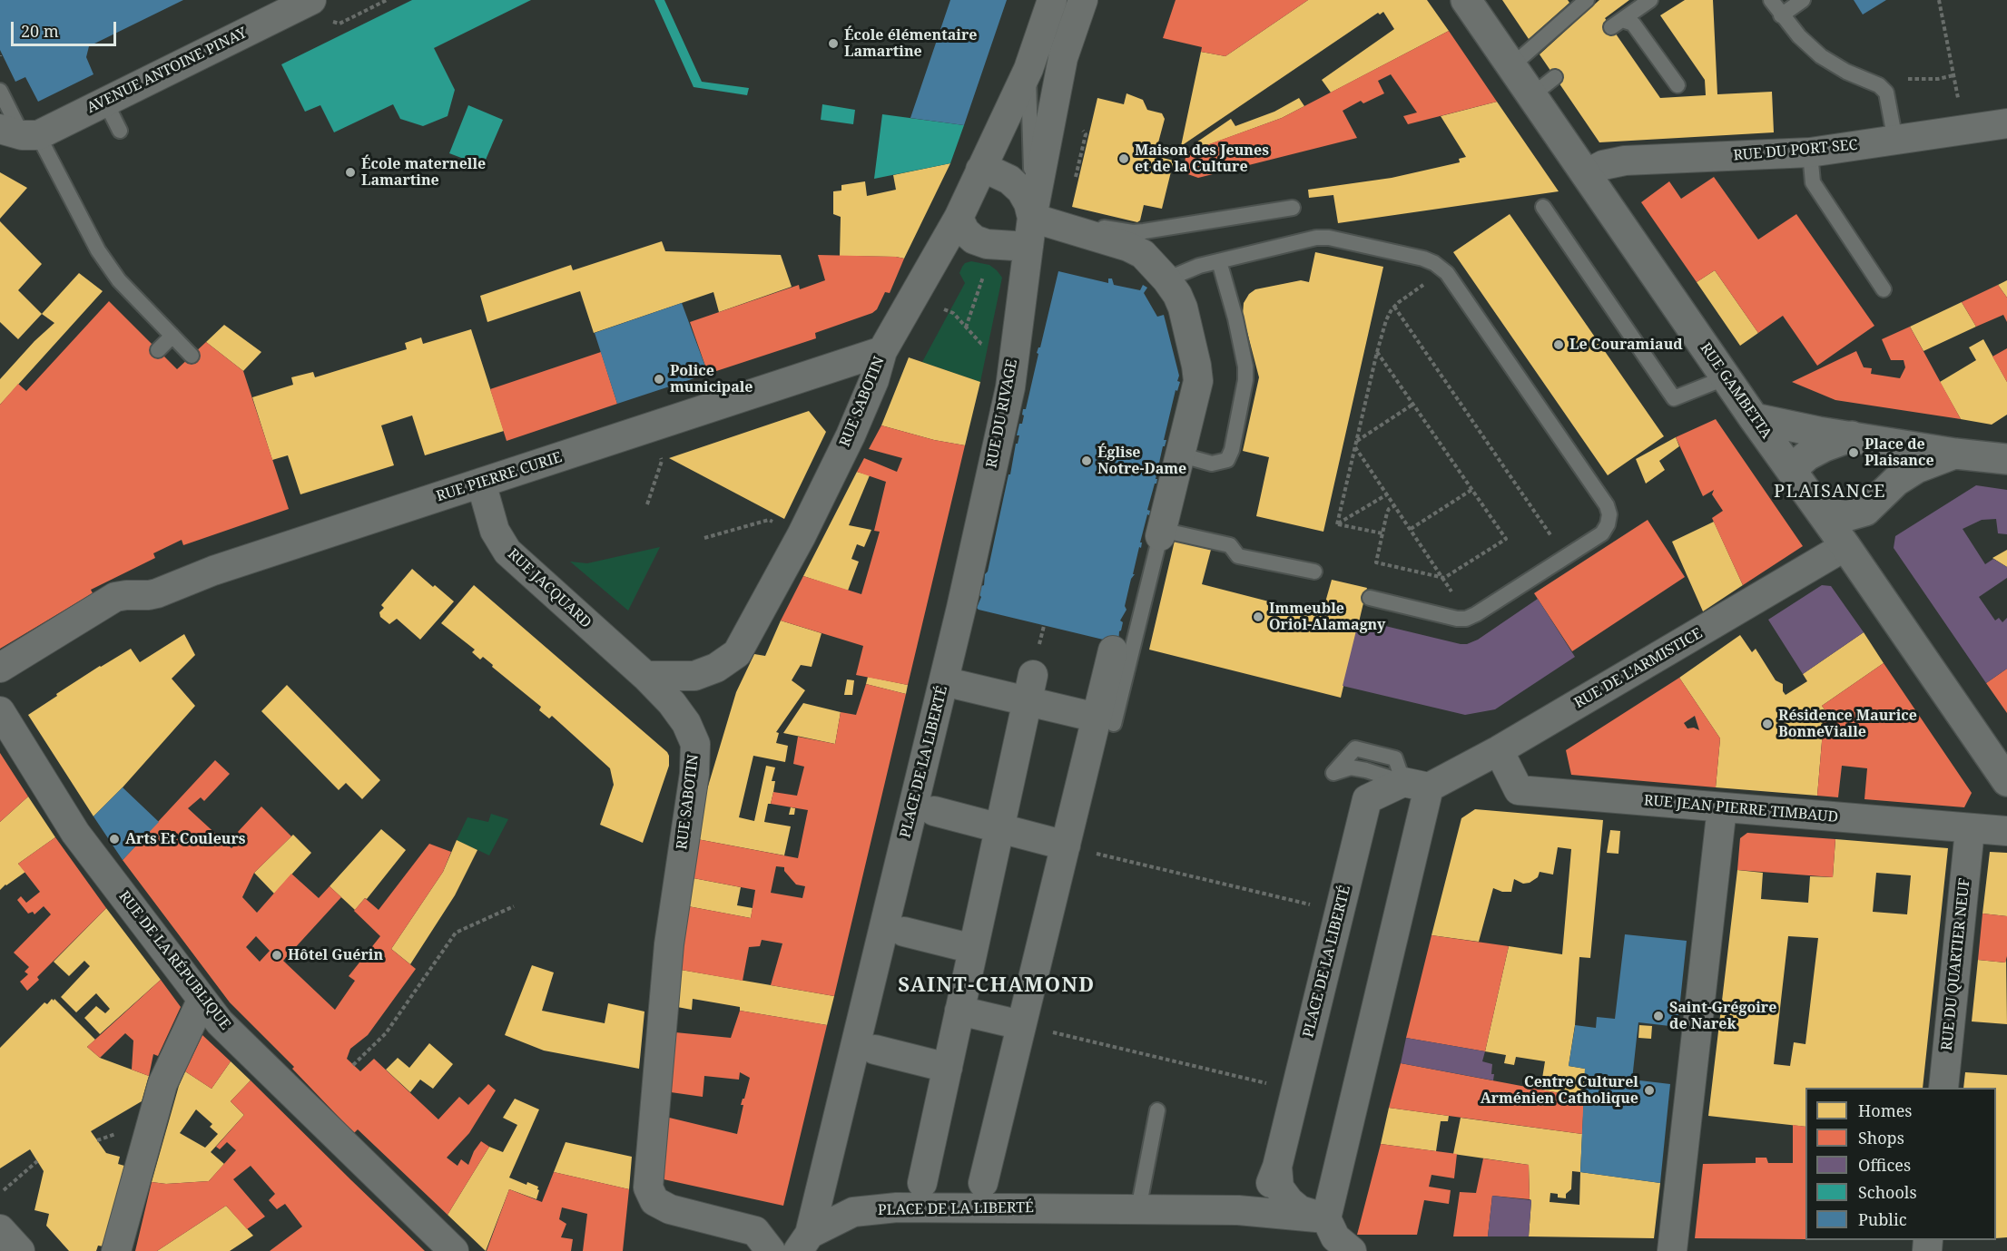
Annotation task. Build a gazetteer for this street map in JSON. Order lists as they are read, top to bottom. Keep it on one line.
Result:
{"streets":{"main road":["RUE GAMBETTA"],"street":["AVENUE ANTOINE PINAY","RUE DU PORT SEC","RUE SABOTIN","RUE DU RIVAGE","RUE PIERRE CURIE","RUE JACQUARD","RUE DE L'ARMISTICE","PLACE DE LA LIBERTÉ","RUE JEAN PIERRE TIMBAUD","RUE DE LA RÉPUBLIQUE","RUE DU QUARTIER NEUF"]},"crossings":[["RUE DU PORT SEC","RUE GAMBETTA"],["RUE GAMBETTA","RUE DE L'ARMISTICE"],["RUE SABOTIN","RUE DU RIVAGE"],["RUE SABOTIN","RUE PIERRE CURIE"],["RUE SABOTIN","RUE JACQUARD"],["RUE DU RIVAGE","PLACE DE LA LIBERTÉ"],["RUE PIERRE CURIE","RUE JACQUARD"],["RUE DE L'ARMISTICE","PLACE DE LA LIBERTÉ"],["RUE DE L'ARMISTICE","RUE JEAN PIERRE TIMBAUD"]],"districts":["PLAISANCE","SAINT-CHAMOND"],"places":["École élémentaire Lamartine","Maison des Jeunes et de la Culture","École maternelle Lamartine","Le Couramiaud","Police municipale","Place de Plaisance","Église Notre-Dame","Immeuble Oriol-Alamagny","Résidence Maurice BonneVialle","Arts Et Couleurs","Hôtel Guérin","Saint-Grégoire de Narek","Centre Culturel Arménien Catholique"],"legend":["Homes","Shops","Offices","Schools","Public"],"scale_bar":"20 m"}
